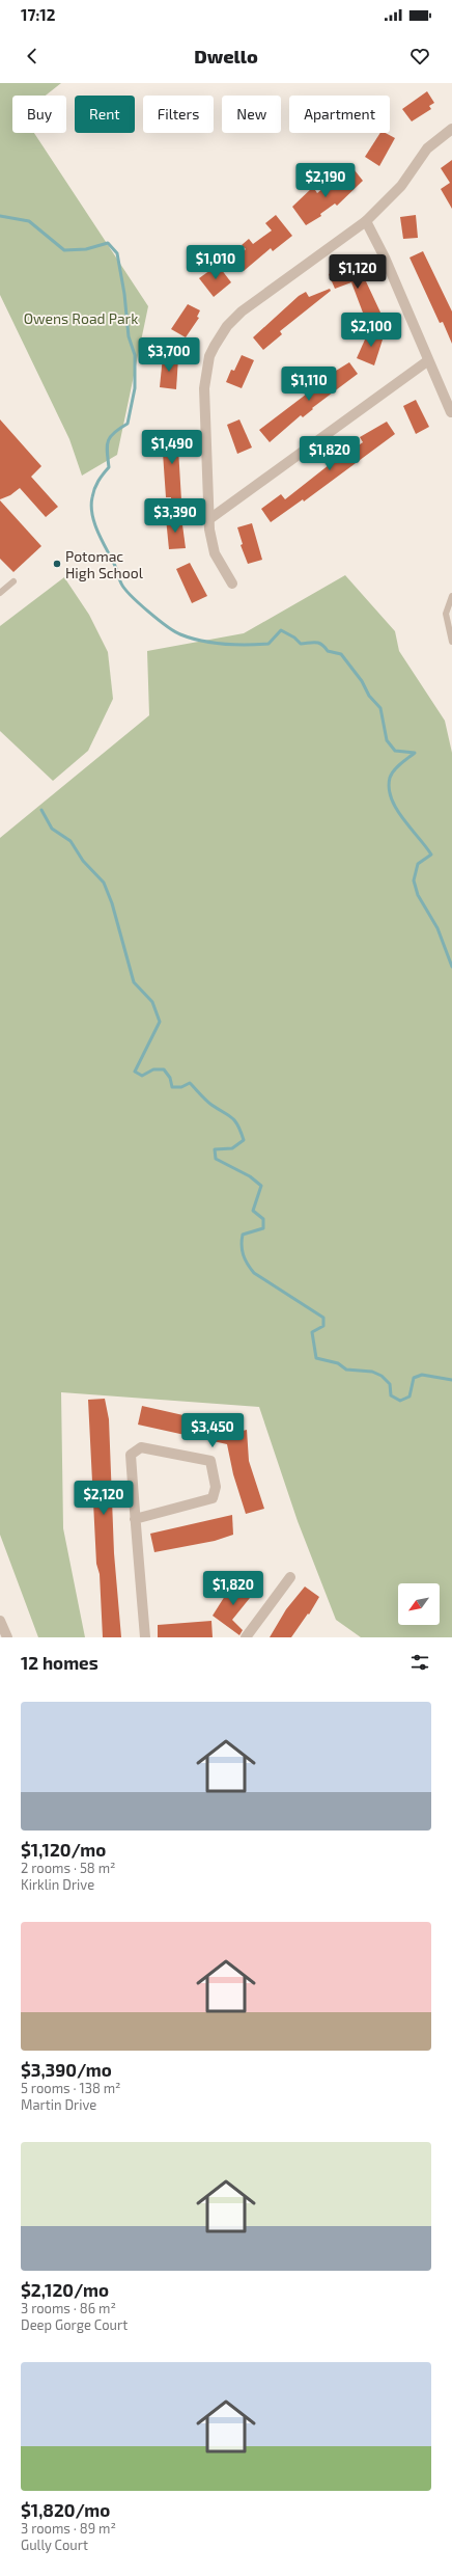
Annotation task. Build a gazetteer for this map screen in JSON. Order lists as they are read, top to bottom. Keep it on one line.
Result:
{"parks":["Owens Road Park"],"places":["Potomac High School"],"north":"bottom left","page":{"status":"17:12","header":"Dwello","chip":["Buy","Rent","Filters","New","Apartment"],"price":["$2,190","$1,010","$1,120","$2,100","$3,700","$1,110","$1,490","$1,820","$3,390","$3,450","$2,120","$1,820"],"heading":"12 homes","list":[{"name":"$1,120/mo","note":"2 rooms · 58 m² · Kirklin Drive"},{"name":"$3,390/mo","note":"5 rooms · 138 m² · Martin Drive"},{"name":"$2,120/mo","note":"3 rooms · 86 m² · Deep Gorge Court"},{"name":"$1,820/mo","note":"3 rooms · 89 m² · Gully Court"}]}}
